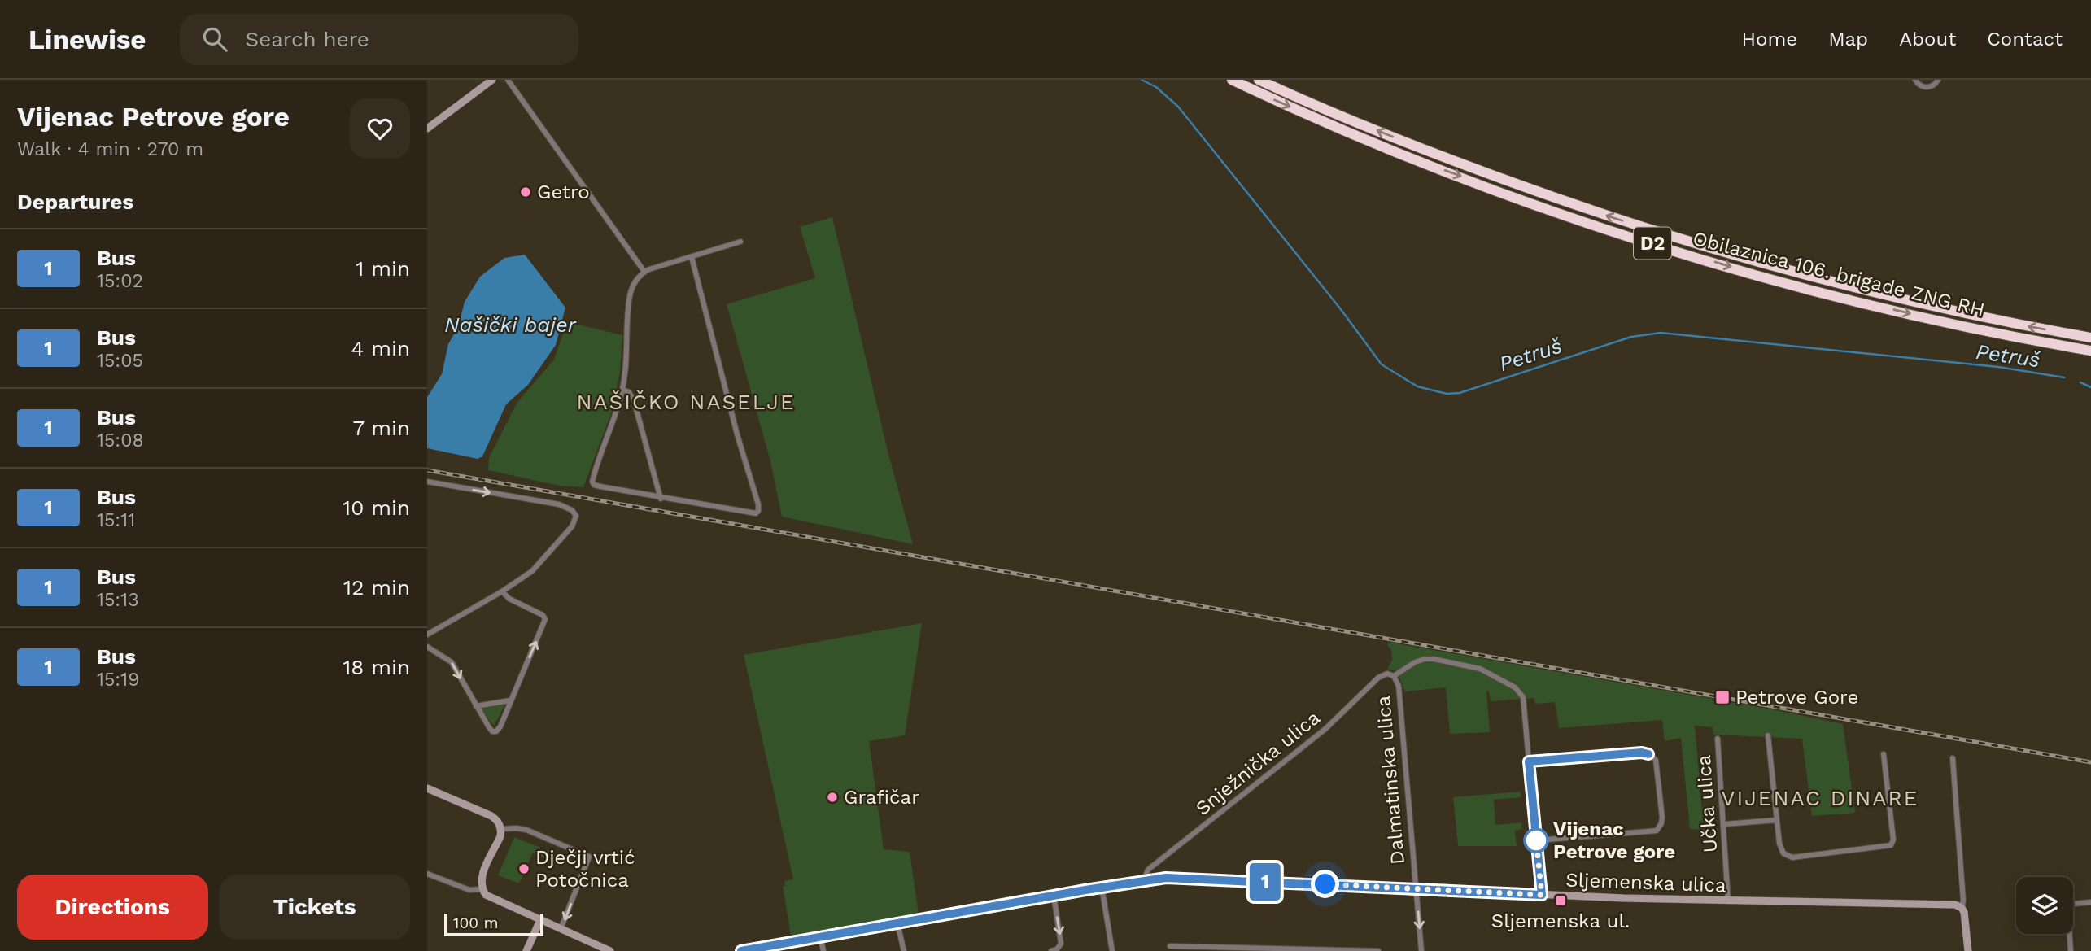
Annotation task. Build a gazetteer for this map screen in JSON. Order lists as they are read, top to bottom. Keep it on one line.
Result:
{"streets":{"highway":["D2","Obilaznica 106. brigade ZNG RH"],"street":["Snježnička ulica","Dalmatinska ulica","Učka ulica","Sljemenska ulica"]},"crossings":[["Snježnička ulica","Dalmatinska ulica"],["Snježnička ulica","Sljemenska ulica"],["Dalmatinska ulica","Sljemenska ulica"],["Učka ulica","Sljemenska ulica"]],"districts":["NAŠIČKO NASELJE","VIJENAC DINARE"],"water":["Našički bajer","Petruš"],"places":{"other":["Getro","Grafičar","Vijenac Petrove gore","Dječji vrtić Potočnica"],"transit":["Petrove Gore","Sljemenska ul."]},"lines":["bus line 1"],"scale_bar":"100 m","page":{"header":"Linewise","search":"Search here","nav":["Home","Map","About","Contact"],"heading":[["Vijenac Petrove gore","Walk · 4 min · 270 m"],"Departures"],"on_map":"1","list":[{"mark":"1","name":"Bus","note":"15:02","value":"1 min"},{"mark":"1","name":"Bus","note":"15:05","value":"4 min"},{"mark":"1","name":"Bus","note":"15:08","value":"7 min"},{"mark":"1","name":"Bus","note":"15:11","value":"10 min"},{"mark":"1","name":"Bus","note":"15:13","value":"12 min"},{"mark":"1","name":"Bus","note":"15:19","value":"18 min"}],"buttons":["Directions","Tickets"],"scale":"100 m"}}
